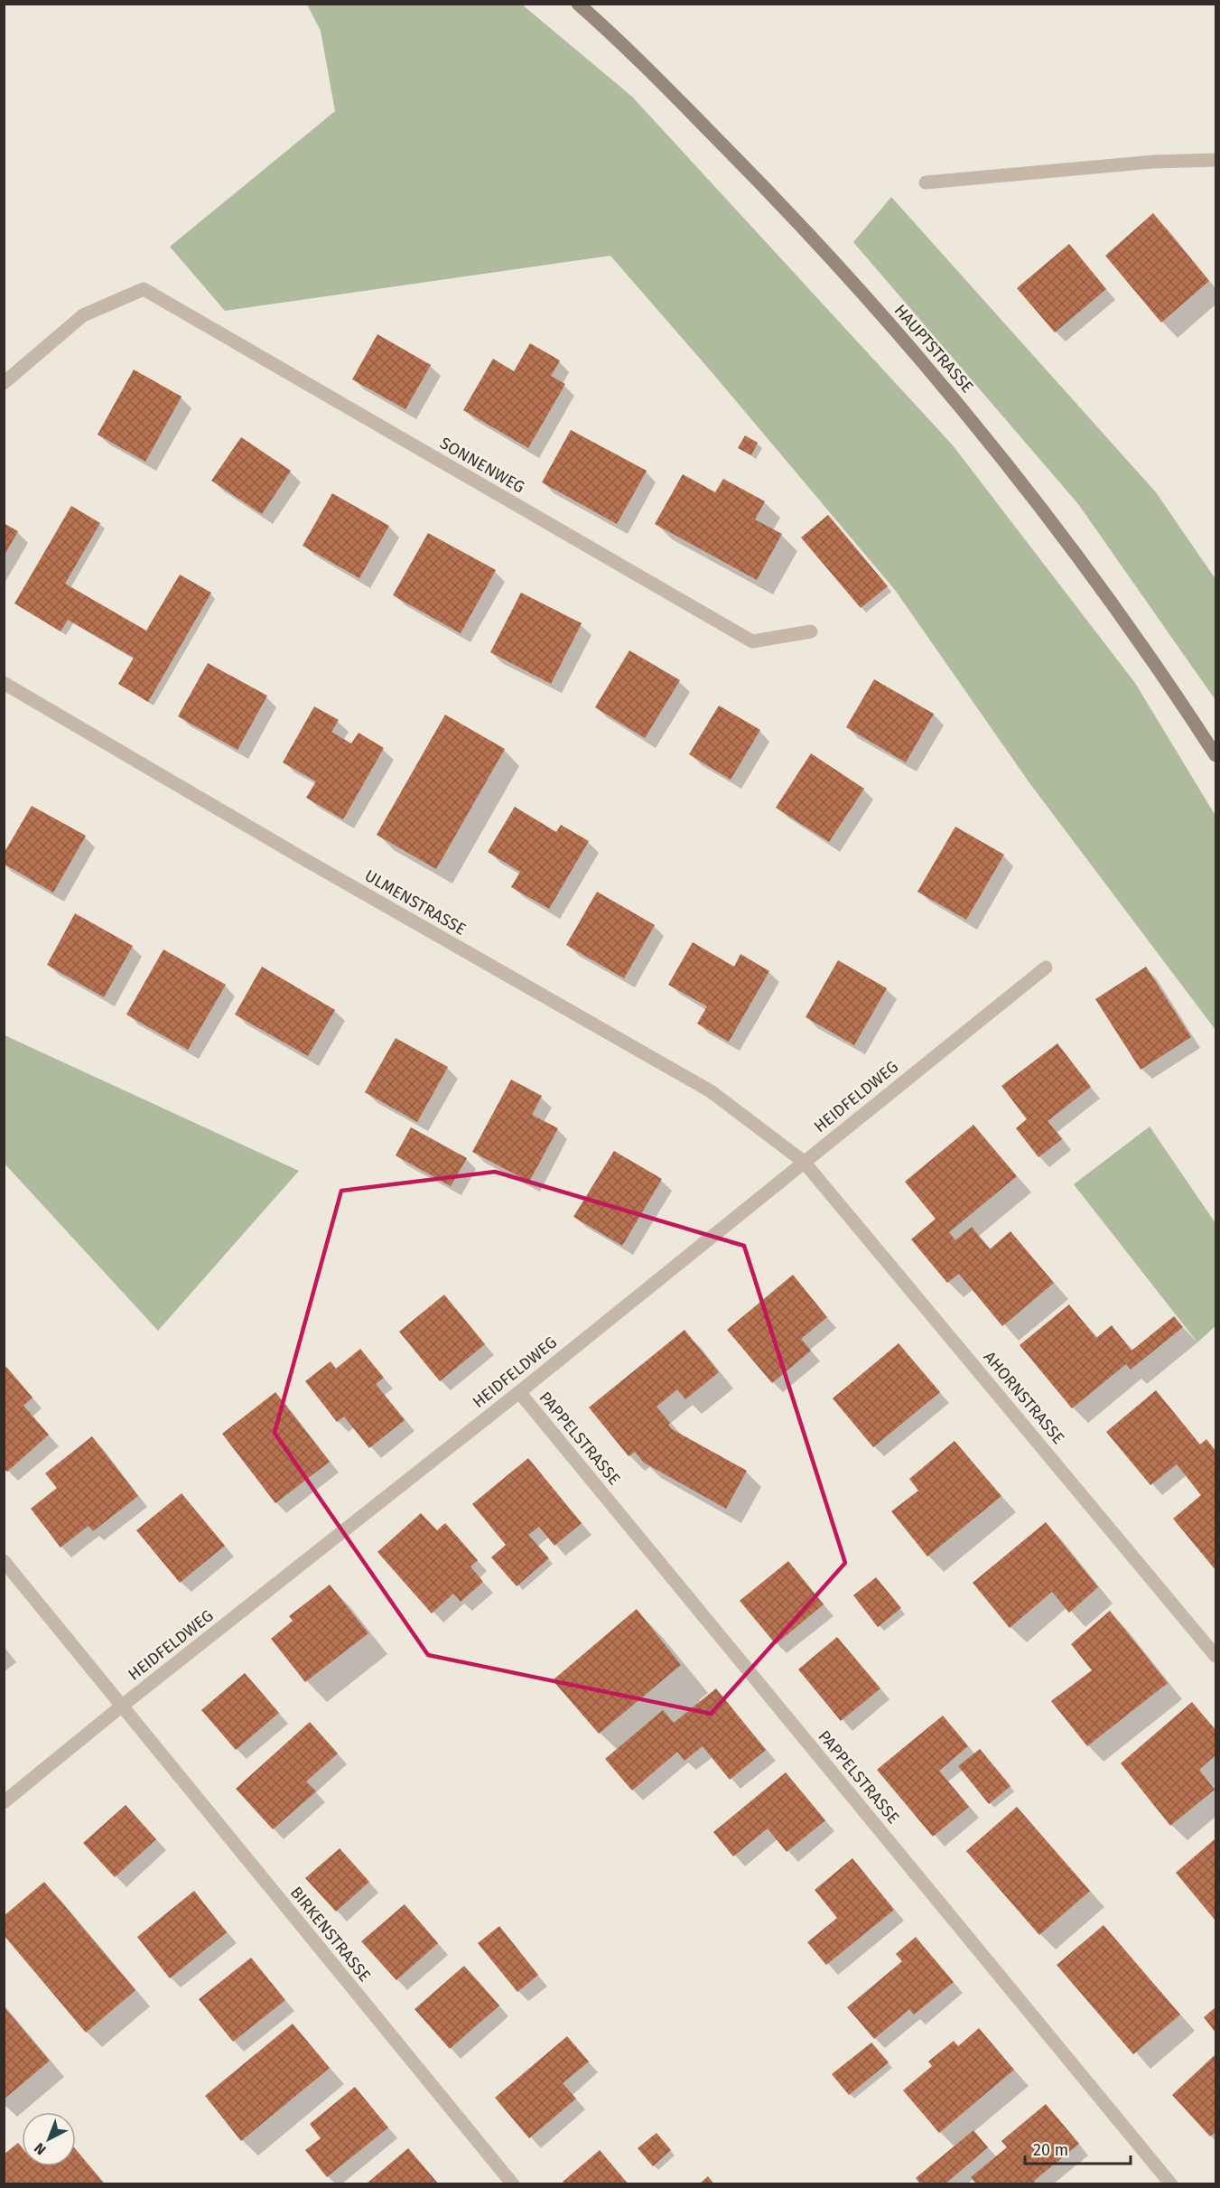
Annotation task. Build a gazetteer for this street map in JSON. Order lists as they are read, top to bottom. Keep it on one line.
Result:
{"streets":{"main road":["HAUPTSTRASSE"],"street":["SONNENWEG","ULMENSTRASSE","HEIDFELDWEG","AHORNSTRASSE","PAPPELSTRASSE","BIRKENSTRASSE"]},"crossings":[["ULMENSTRASSE","HEIDFELDWEG"],["ULMENSTRASSE","AHORNSTRASSE"],["HEIDFELDWEG","AHORNSTRASSE"],["HEIDFELDWEG","PAPPELSTRASSE"],["HEIDFELDWEG","BIRKENSTRASSE"]],"scale_bar":"20 m","north":"bottom left"}
